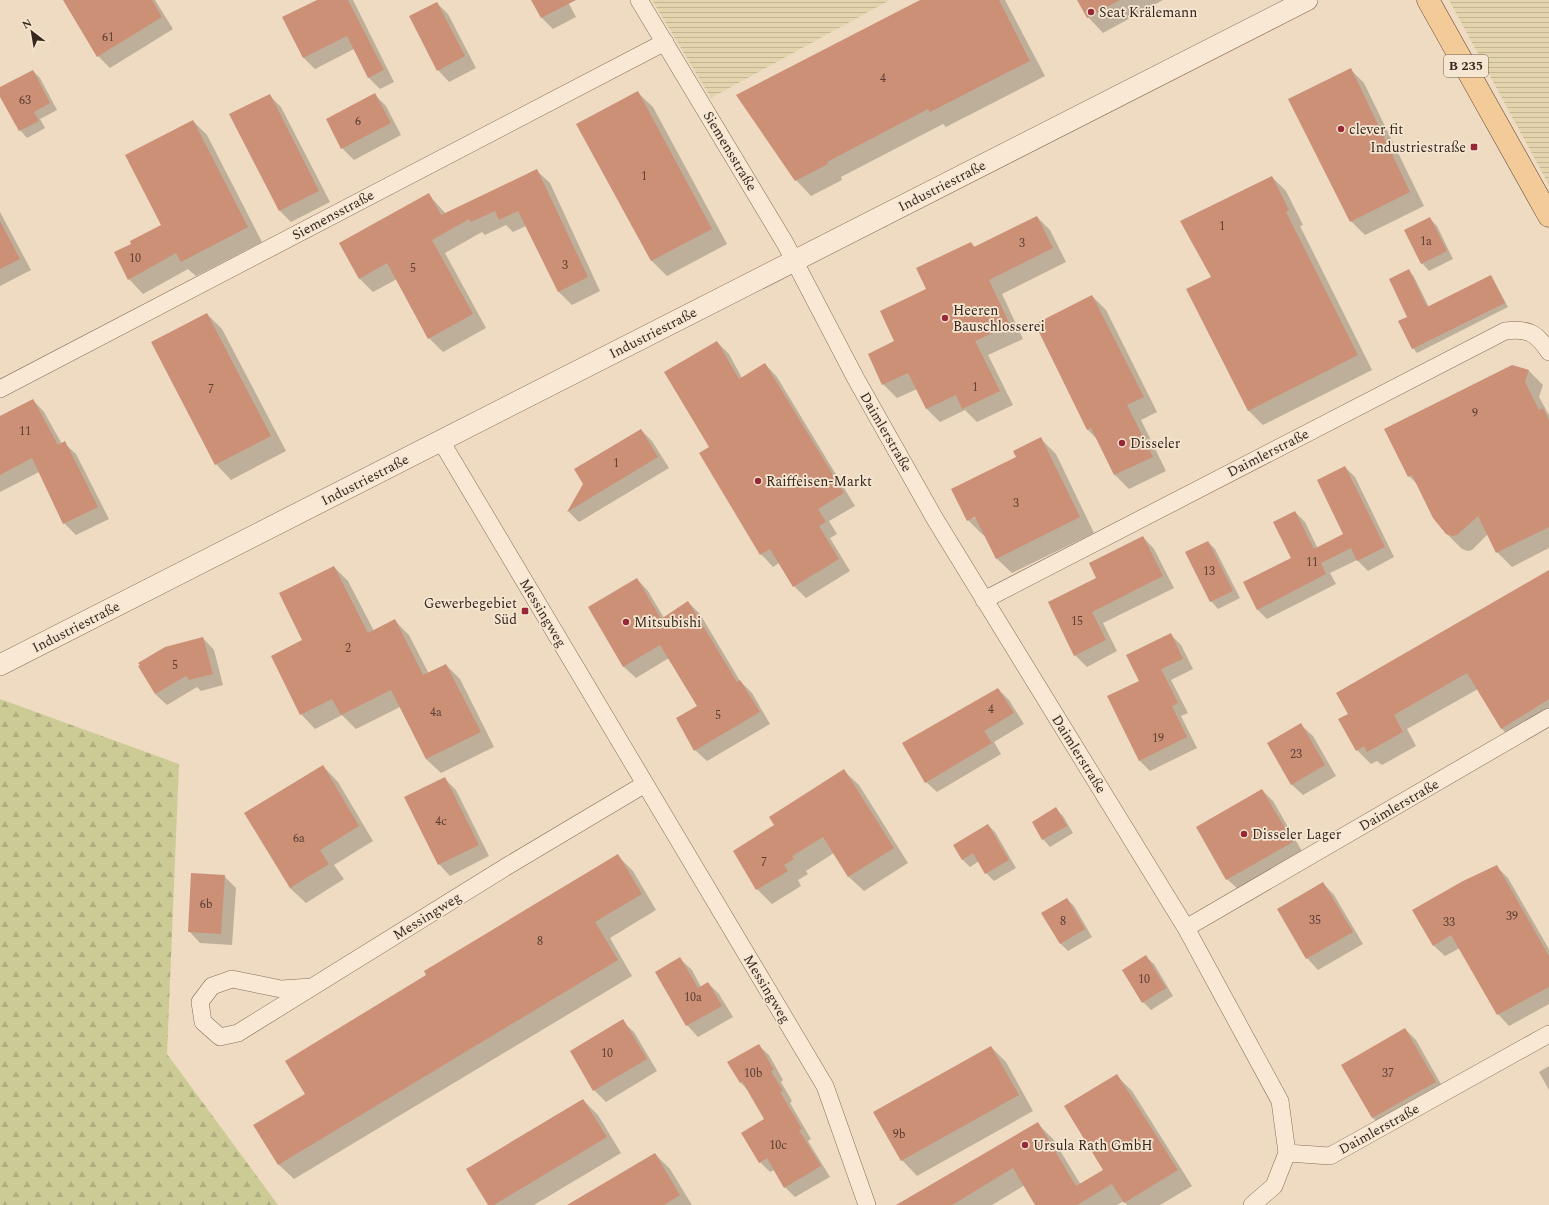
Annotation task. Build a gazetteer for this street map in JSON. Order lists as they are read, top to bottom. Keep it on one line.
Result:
{"streets":{"main road":["B 235"],"street":["Siemensstraße","Industriestraße","Daimlerstraße","Messingweg"]},"crossings":[["Siemensstraße","Industriestraße"],["Siemensstraße","Daimlerstraße"],["Industriestraße","Daimlerstraße"],["Industriestraße","Messingweg"]],"places":{"other":["Seat Krälemann","clever fit","Heeren Bauschlosserei","Disseler","Raiffeisen-Markt","Mitsubishi","Disseler Lager","Ursula Rath GmbH"],"transit":["Industriestraße","Gewerbegebiet Süd"]},"house_numbers":["61","4","63","6","1","1","1a","3","10","3","5","1","7","9","11","1","3","11","13","15","2","5","4","4a","5","19","23","4c","6a","7","6b","39","35","8","33","8","10","10a","10","10b","37","9b","10c"],"north":"top left"}
